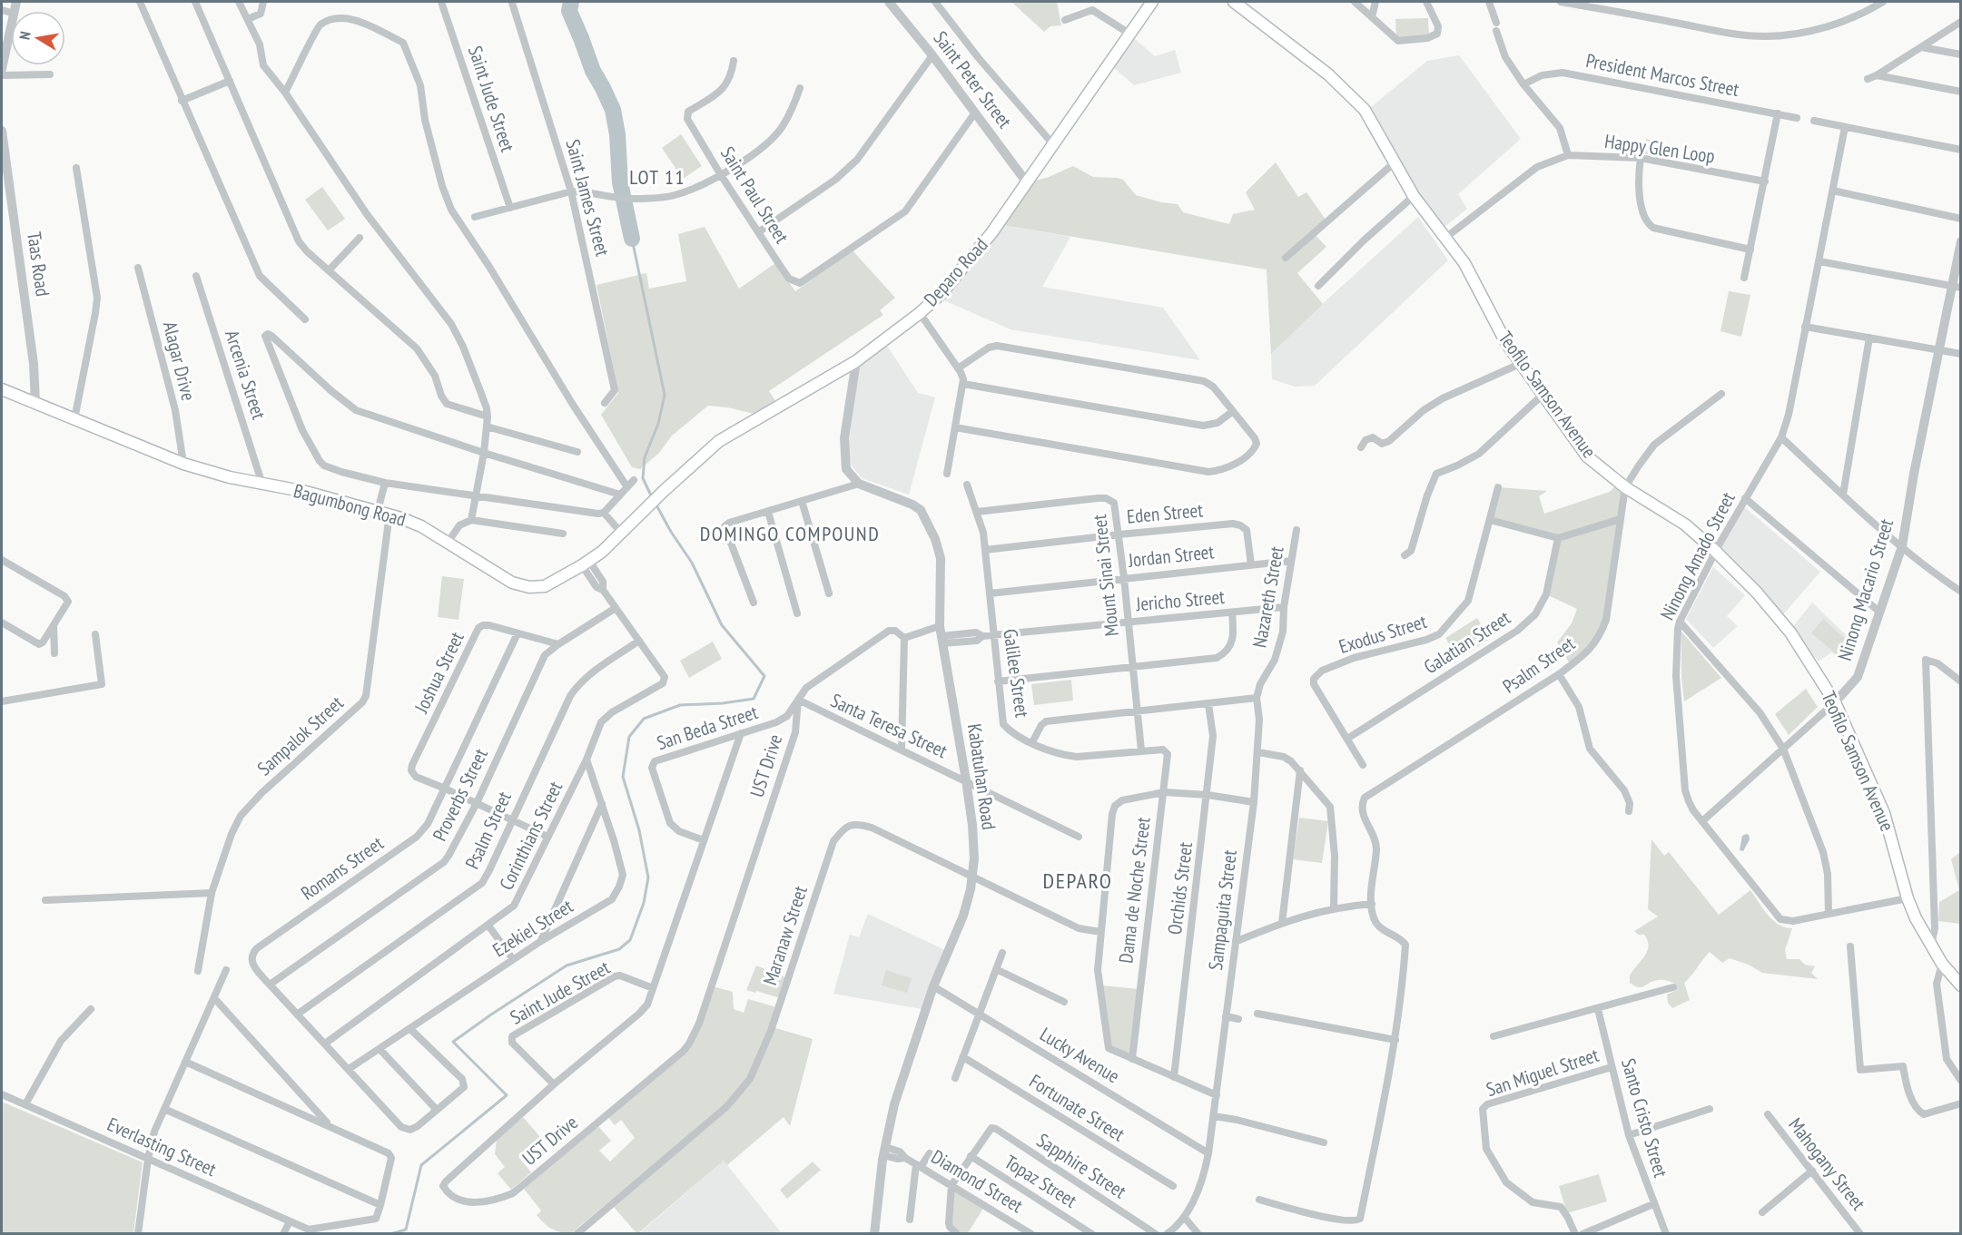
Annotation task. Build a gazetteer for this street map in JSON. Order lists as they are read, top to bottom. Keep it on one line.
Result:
{"streets":{"main road":["Deparo Road","Teofilo Samson Avenue","Bagumbong Road"],"street":["President Marcos Street","Saint Peter Street","Saint Jude Street","Happy Glen Loop","Saint Paul Street","Saint James Street","Taas Road","Alagar Drive","Arcenia Street","Eden Street","Jordan Street","Ninong Amado Street","Mount Sinai Street","Ninong Macario Street","Nazareth Street","Jericho Street","Exodus Street","Galatian Street","Psalm Street","Joshua Street","Galilee Street","Santa Teresa Street","San Beda Street","Sampalok Street","UST Drive","Kabatuhan Road","Proverbs Street","Corinthians Street","Romans Street","Orchids Street","Dama de Noche Street","Sampaguita Street","Ezekiel Street","Maranaw Street","Lucky Avenue","San Miguel Street","Fortunate Street","Santo Cristo Street","Everlasting Street","Mahogany Street","Sapphire Street","Diamond Street","Topaz Street"]},"crossings":[["Saint Peter Street","Saint Paul Street"],["Saint Peter Street","Deparo Road"],["Saint Jude Street","UST Drive"],["Happy Glen Loop","Teofilo Samson Avenue"],["Taas Road","Bagumbong Road"],["Deparo Road","Bagumbong Road"],["Alagar Drive","Bagumbong Road"],["Arcenia Street","Bagumbong Road"],["Teofilo Samson Avenue","Ninong Amado Street"],["Teofilo Samson Avenue","Ninong Macario Street"],["Teofilo Samson Avenue","Psalm Street"],["Bagumbong Road","Sampalok Street"],["Eden Street","Jordan Street"],["Eden Street","Mount Sinai Street"],["Eden Street","Galilee Street"],["Jordan Street","Mount Sinai Street"],["Jordan Street","Nazareth Street"],["Jordan Street","Galilee Street"],["Ninong Amado Street","Ninong Macario Street"],["Mount Sinai Street","Jericho Street"],["Mount Sinai Street","Galilee Street"],["Mount Sinai Street","Dama de Noche Street"],["Nazareth Street","Jericho Street"],["Nazareth Street","Sampaguita Street"],["Jericho Street","Galilee Street"],["Jericho Street","Kabatuhan Road"],["Exodus Street","Galatian Street"],["Psalm Street","Corinthians Street"],["Joshua Street","Proverbs Street"],["Joshua Street","Romans Street"],["Galilee Street","Dama de Noche Street"],["Santa Teresa Street","San Beda Street"],["Santa Teresa Street","UST Drive"],["Santa Teresa Street","Kabatuhan Road"],["San Beda Street","UST Drive"],["Kabatuhan Road","Maranaw Street"],["Kabatuhan Road","Lucky Avenue"],["Kabatuhan Road","Diamond Street"],["Proverbs Street","Romans Street"],["Corinthians Street","Ezekiel Street"],["Sampaguita Street","Lucky Avenue"],["San Miguel Street","Santo Cristo Street"],["Sapphire Street","Topaz Street"]],"districts":["LOT 11","DOMINGO COMPOUND","DEPARO"],"north":"left"}
